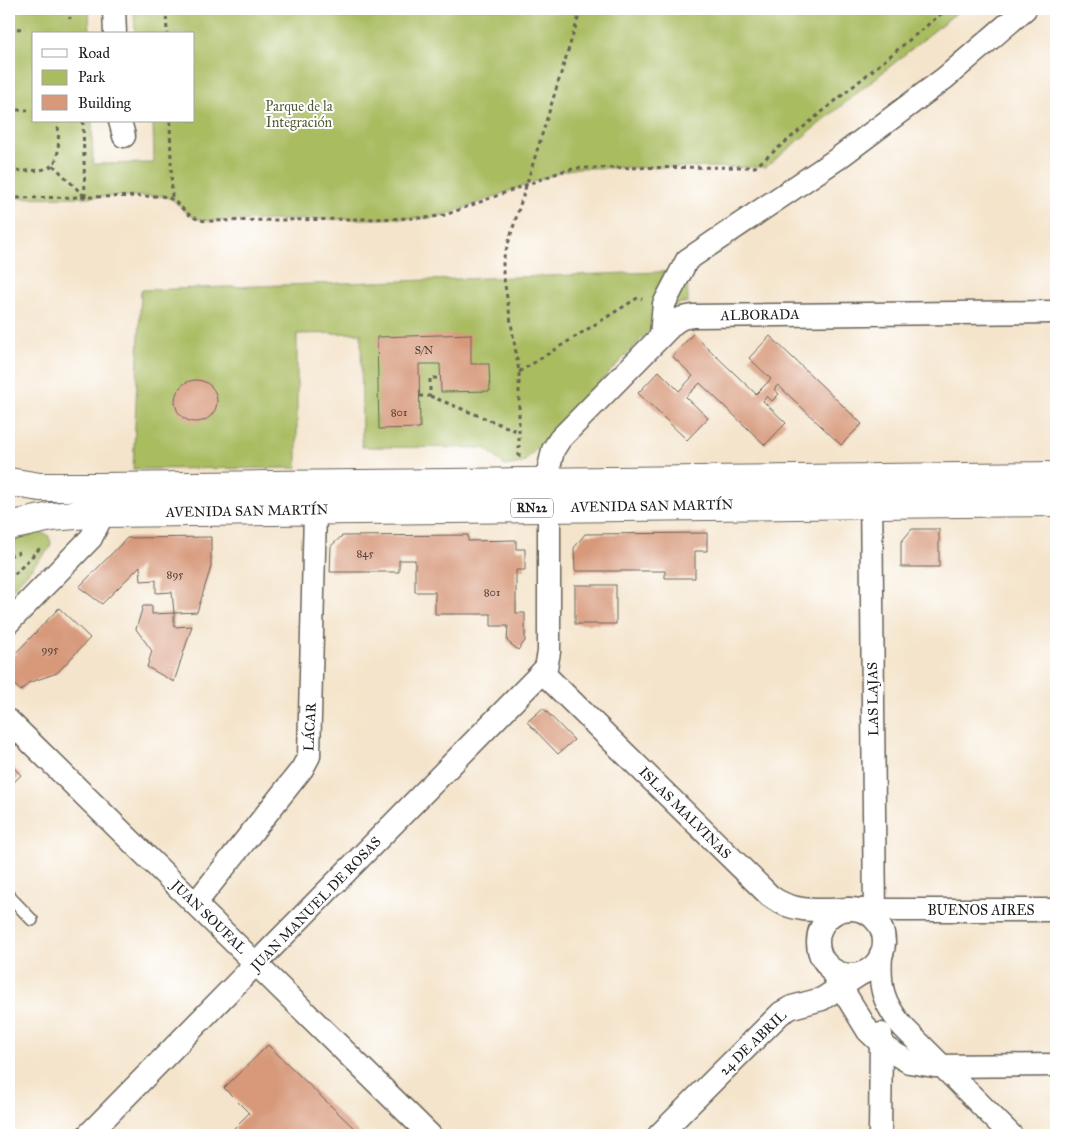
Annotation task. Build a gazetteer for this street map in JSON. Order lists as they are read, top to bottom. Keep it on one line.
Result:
{"streets":{"highway":["AVENIDA SAN MARTÍN","RN22"],"street":["ALBORADA","LAS LAJAS","LÁCAR","ISLAS MALVINAS","JUAN MANUEL DE ROSAS","BUENOS AIRES","JUAN SOUFAL","24 DE ABRIL"]},"crossings":[["ALBORADA","AVENIDA SAN MARTÍN"],["ALBORADA","ISLAS MALVINAS"],["ALBORADA","JUAN MANUEL DE ROSAS"],["AVENIDA SAN MARTÍN","LAS LAJAS"],["AVENIDA SAN MARTÍN","LÁCAR"],["LAS LAJAS","ISLAS MALVINAS"],["LAS LAJAS","BUENOS AIRES"],["LAS LAJAS","24 DE ABRIL"],["LÁCAR","JUAN SOUFAL"],["ISLAS MALVINAS","JUAN MANUEL DE ROSAS"],["ISLAS MALVINAS","BUENOS AIRES"],["ISLAS MALVINAS","24 DE ABRIL"],["JUAN MANUEL DE ROSAS","JUAN SOUFAL"],["BUENOS AIRES","24 DE ABRIL"]],"parks":["Parque de la Integración"],"house_numbers":["S/N","801","845","895","801","995"],"legend":["Road","Park","Building"]}
